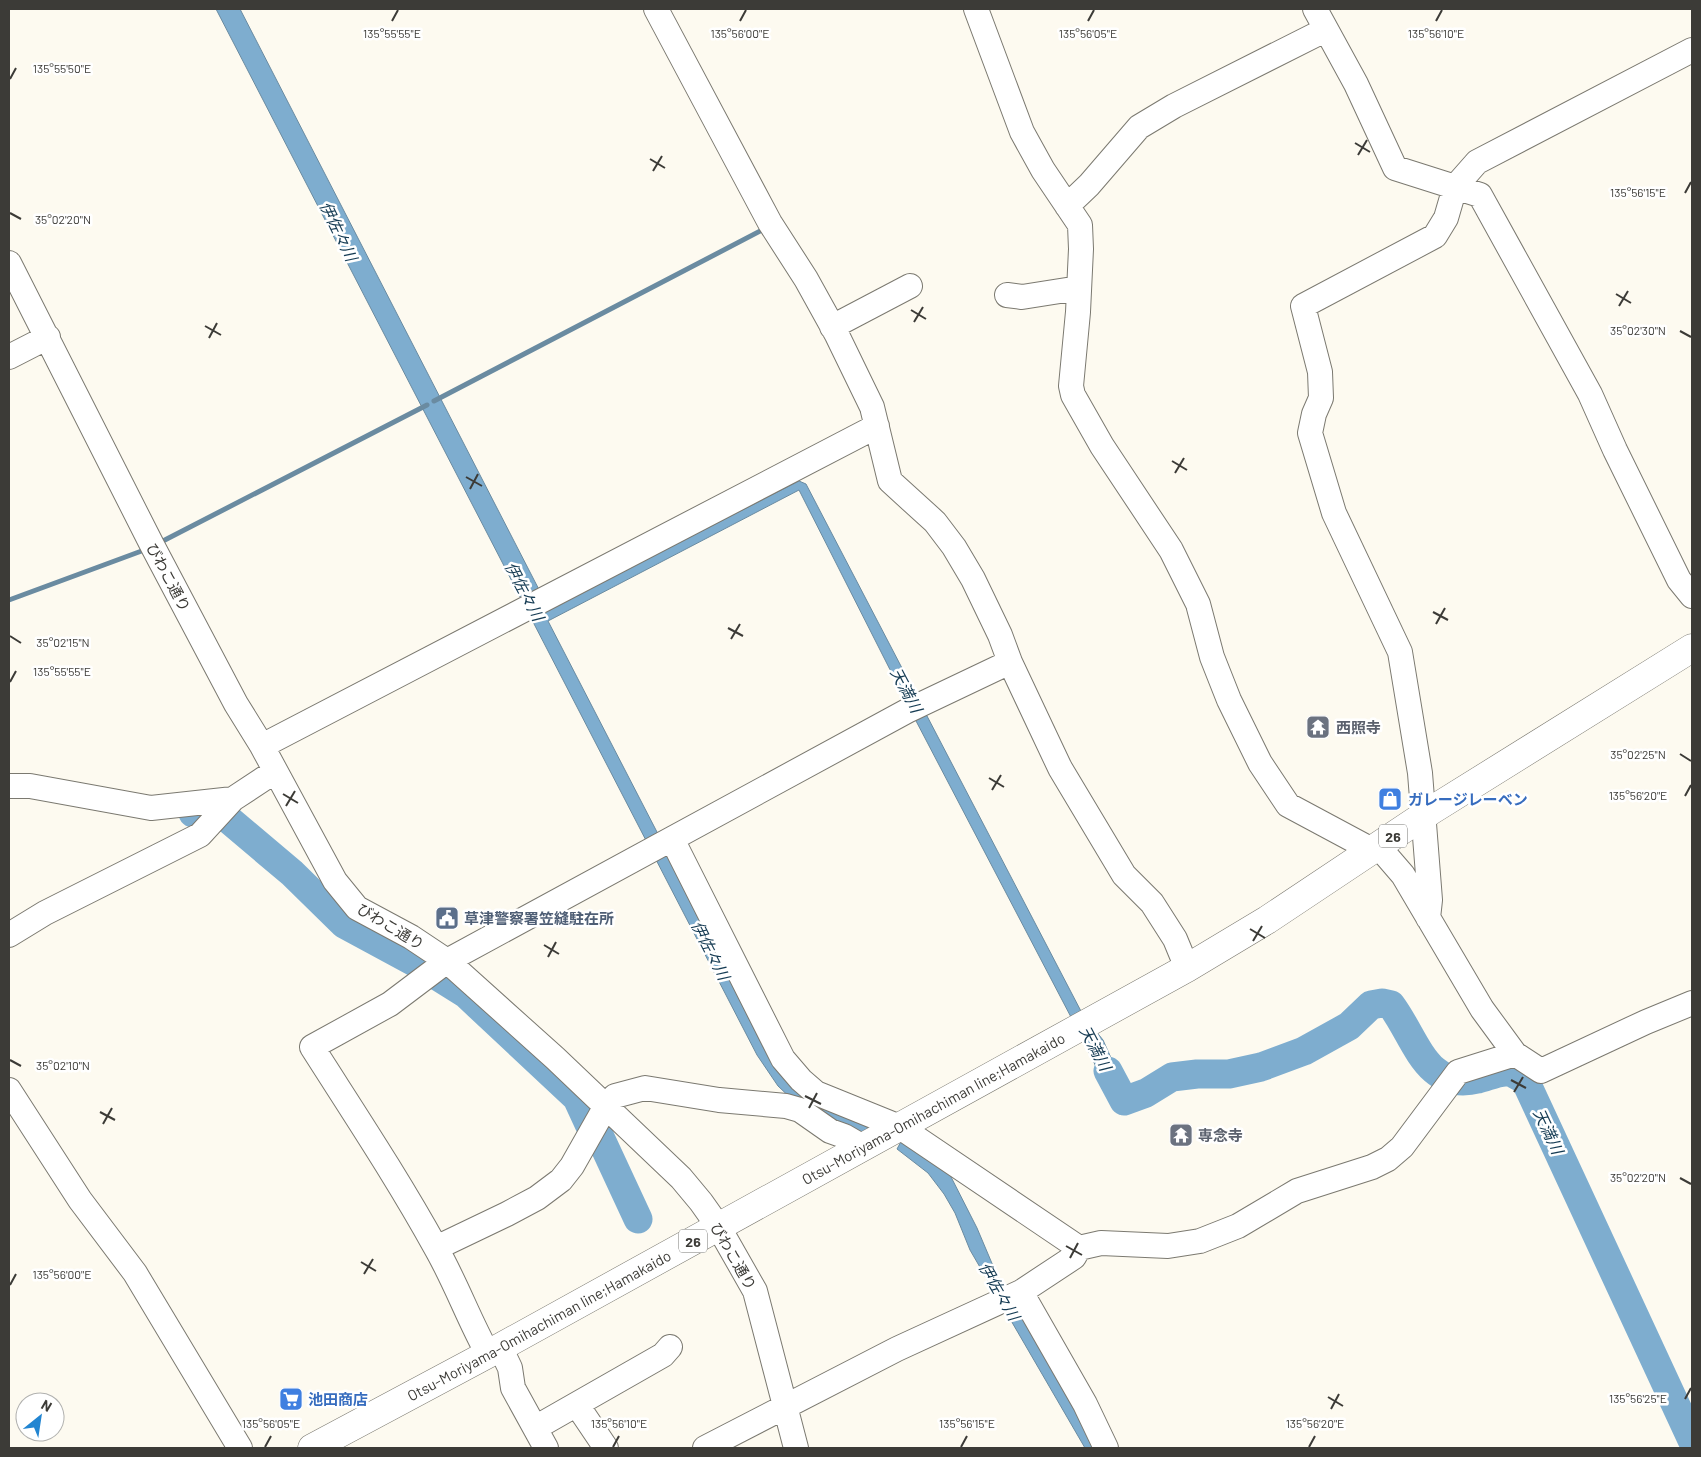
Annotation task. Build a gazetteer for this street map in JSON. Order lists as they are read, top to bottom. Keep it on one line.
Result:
{"streets":{"main road":["26","Otsu-Moriyama-Omihachiman line;Hamakaido"],"street":["びわこ通り"]},"crossings":[["びわこ通り","Otsu-Moriyama-Omihachiman line;Hamakaido"]],"water":["伊佐々川","天満川"],"places":{"temple":["西照寺","専念寺"],"shop":["ガレージレーベン"],"public building":["草津警察署笠縫駐在所"],"supermarket":["池田商店"]},"north":"top right","coordinates":["135°56'00\"E","135°55'55\"E","135°56'05\"E","135°56'10\"E","135°55'50\"E","135°56'15\"E","35°02'20\"N","35°02'30\"N","35°02'15\"N","35°02'25\"N","135°56'20\"E","35°02'10\"N","135°56'25\"E"]}
